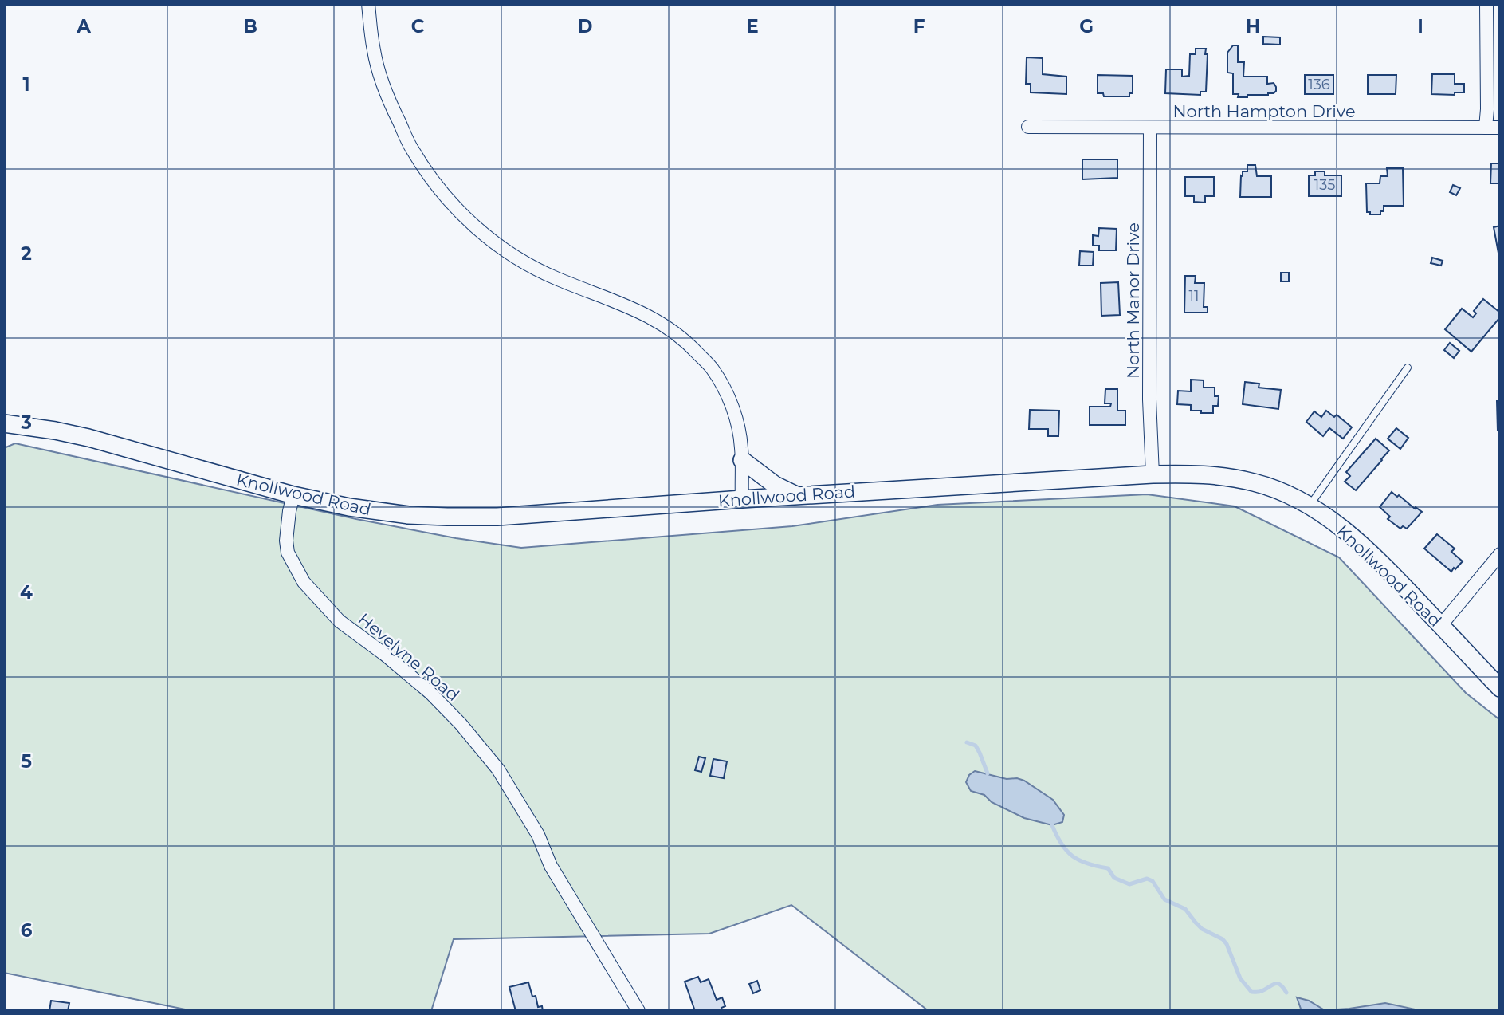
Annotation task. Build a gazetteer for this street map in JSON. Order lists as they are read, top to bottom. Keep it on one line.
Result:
{"streets":{"main road":["Knollwood Road"],"street":["North Hampton Drive","North Manor Drive","Hevelyne Road"]},"crossings":[["North Hampton Drive","North Manor Drive"],["North Manor Drive","Knollwood Road"],["Knollwood Road","Hevelyne Road"]],"house_numbers":["136","135","11"],"grid":{"columns":["A","B","C","D","E","F","G","H","I"],"rows":["1","2","3","4","5","6"]}}
